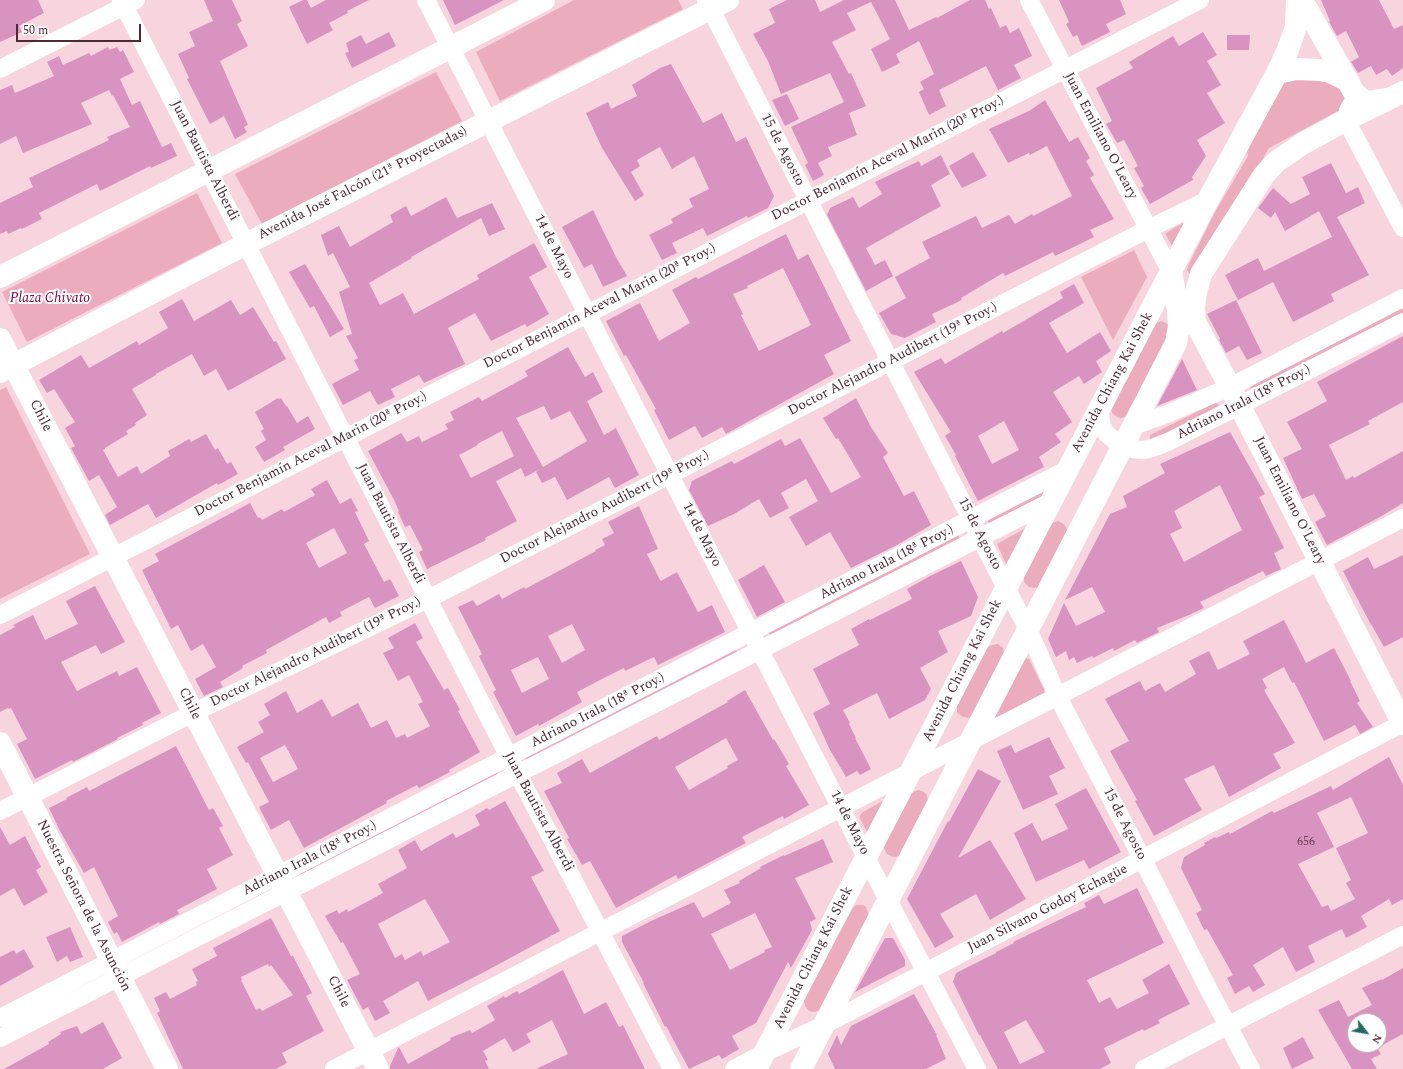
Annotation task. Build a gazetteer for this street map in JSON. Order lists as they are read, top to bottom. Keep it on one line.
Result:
{"streets":{"street":["Juan Emiliano O'Leary","15 de Agosto","Doctor Benjamín Aceval Marin (20ª Proy.)","Juan Bautista Alberdi","Avenida José Falcón (21ª Proyectadas)","14 de Mayo","Doctor Alejandro Audibert (19ª Proy.)","Avenida Chiang Kai Shek","Adriano Irala (18ª Proy.)","Chile","Nuestra Señora de la Asunción","Juan Silvano Godoy Echagüe"]},"crossings":[["Juan Emiliano O'Leary","Doctor Benjamín Aceval Marin (20ª Proy.)"],["Juan Emiliano O'Leary","Doctor Alejandro Audibert (19ª Proy.)"],["Juan Emiliano O'Leary","Avenida Chiang Kai Shek"],["Juan Emiliano O'Leary","Adriano Irala (18ª Proy.)"],["Juan Emiliano O'Leary","Juan Silvano Godoy Echagüe"],["15 de Agosto","Doctor Benjamín Aceval Marin (20ª Proy.)"],["15 de Agosto","Avenida José Falcón (21ª Proyectadas)"],["15 de Agosto","Doctor Alejandro Audibert (19ª Proy.)"],["15 de Agosto","Avenida Chiang Kai Shek"],["15 de Agosto","Adriano Irala (18ª Proy.)"],["15 de Agosto","Juan Silvano Godoy Echagüe"],["Doctor Benjamín Aceval Marin (20ª Proy.)","Juan Bautista Alberdi"],["Doctor Benjamín Aceval Marin (20ª Proy.)","14 de Mayo"],["Doctor Benjamín Aceval Marin (20ª Proy.)","Chile"],["Juan Bautista Alberdi","Avenida José Falcón (21ª Proyectadas)"],["Juan Bautista Alberdi","Doctor Alejandro Audibert (19ª Proy.)"],["Juan Bautista Alberdi","Adriano Irala (18ª Proy.)"],["Avenida José Falcón (21ª Proyectadas)","14 de Mayo"],["Avenida José Falcón (21ª Proyectadas)","Chile"],["14 de Mayo","Doctor Alejandro Audibert (19ª Proy.)"],["14 de Mayo","Avenida Chiang Kai Shek"],["14 de Mayo","Adriano Irala (18ª Proy.)"],["14 de Mayo","Juan Silvano Godoy Echagüe"],["Doctor Alejandro Audibert (19ª Proy.)","Avenida Chiang Kai Shek"],["Doctor Alejandro Audibert (19ª Proy.)","Chile"],["Doctor Alejandro Audibert (19ª Proy.)","Nuestra Señora de la Asunción"],["Avenida Chiang Kai Shek","Adriano Irala (18ª Proy.)"],["Avenida Chiang Kai Shek","Juan Silvano Godoy Echagüe"],["Adriano Irala (18ª Proy.)","Chile"],["Adriano Irala (18ª Proy.)","Nuestra Señora de la Asunción"]],"parks":["Plaza Chivato"],"house_numbers":["656"],"scale_bar":"50 m","north":"bottom right"}
